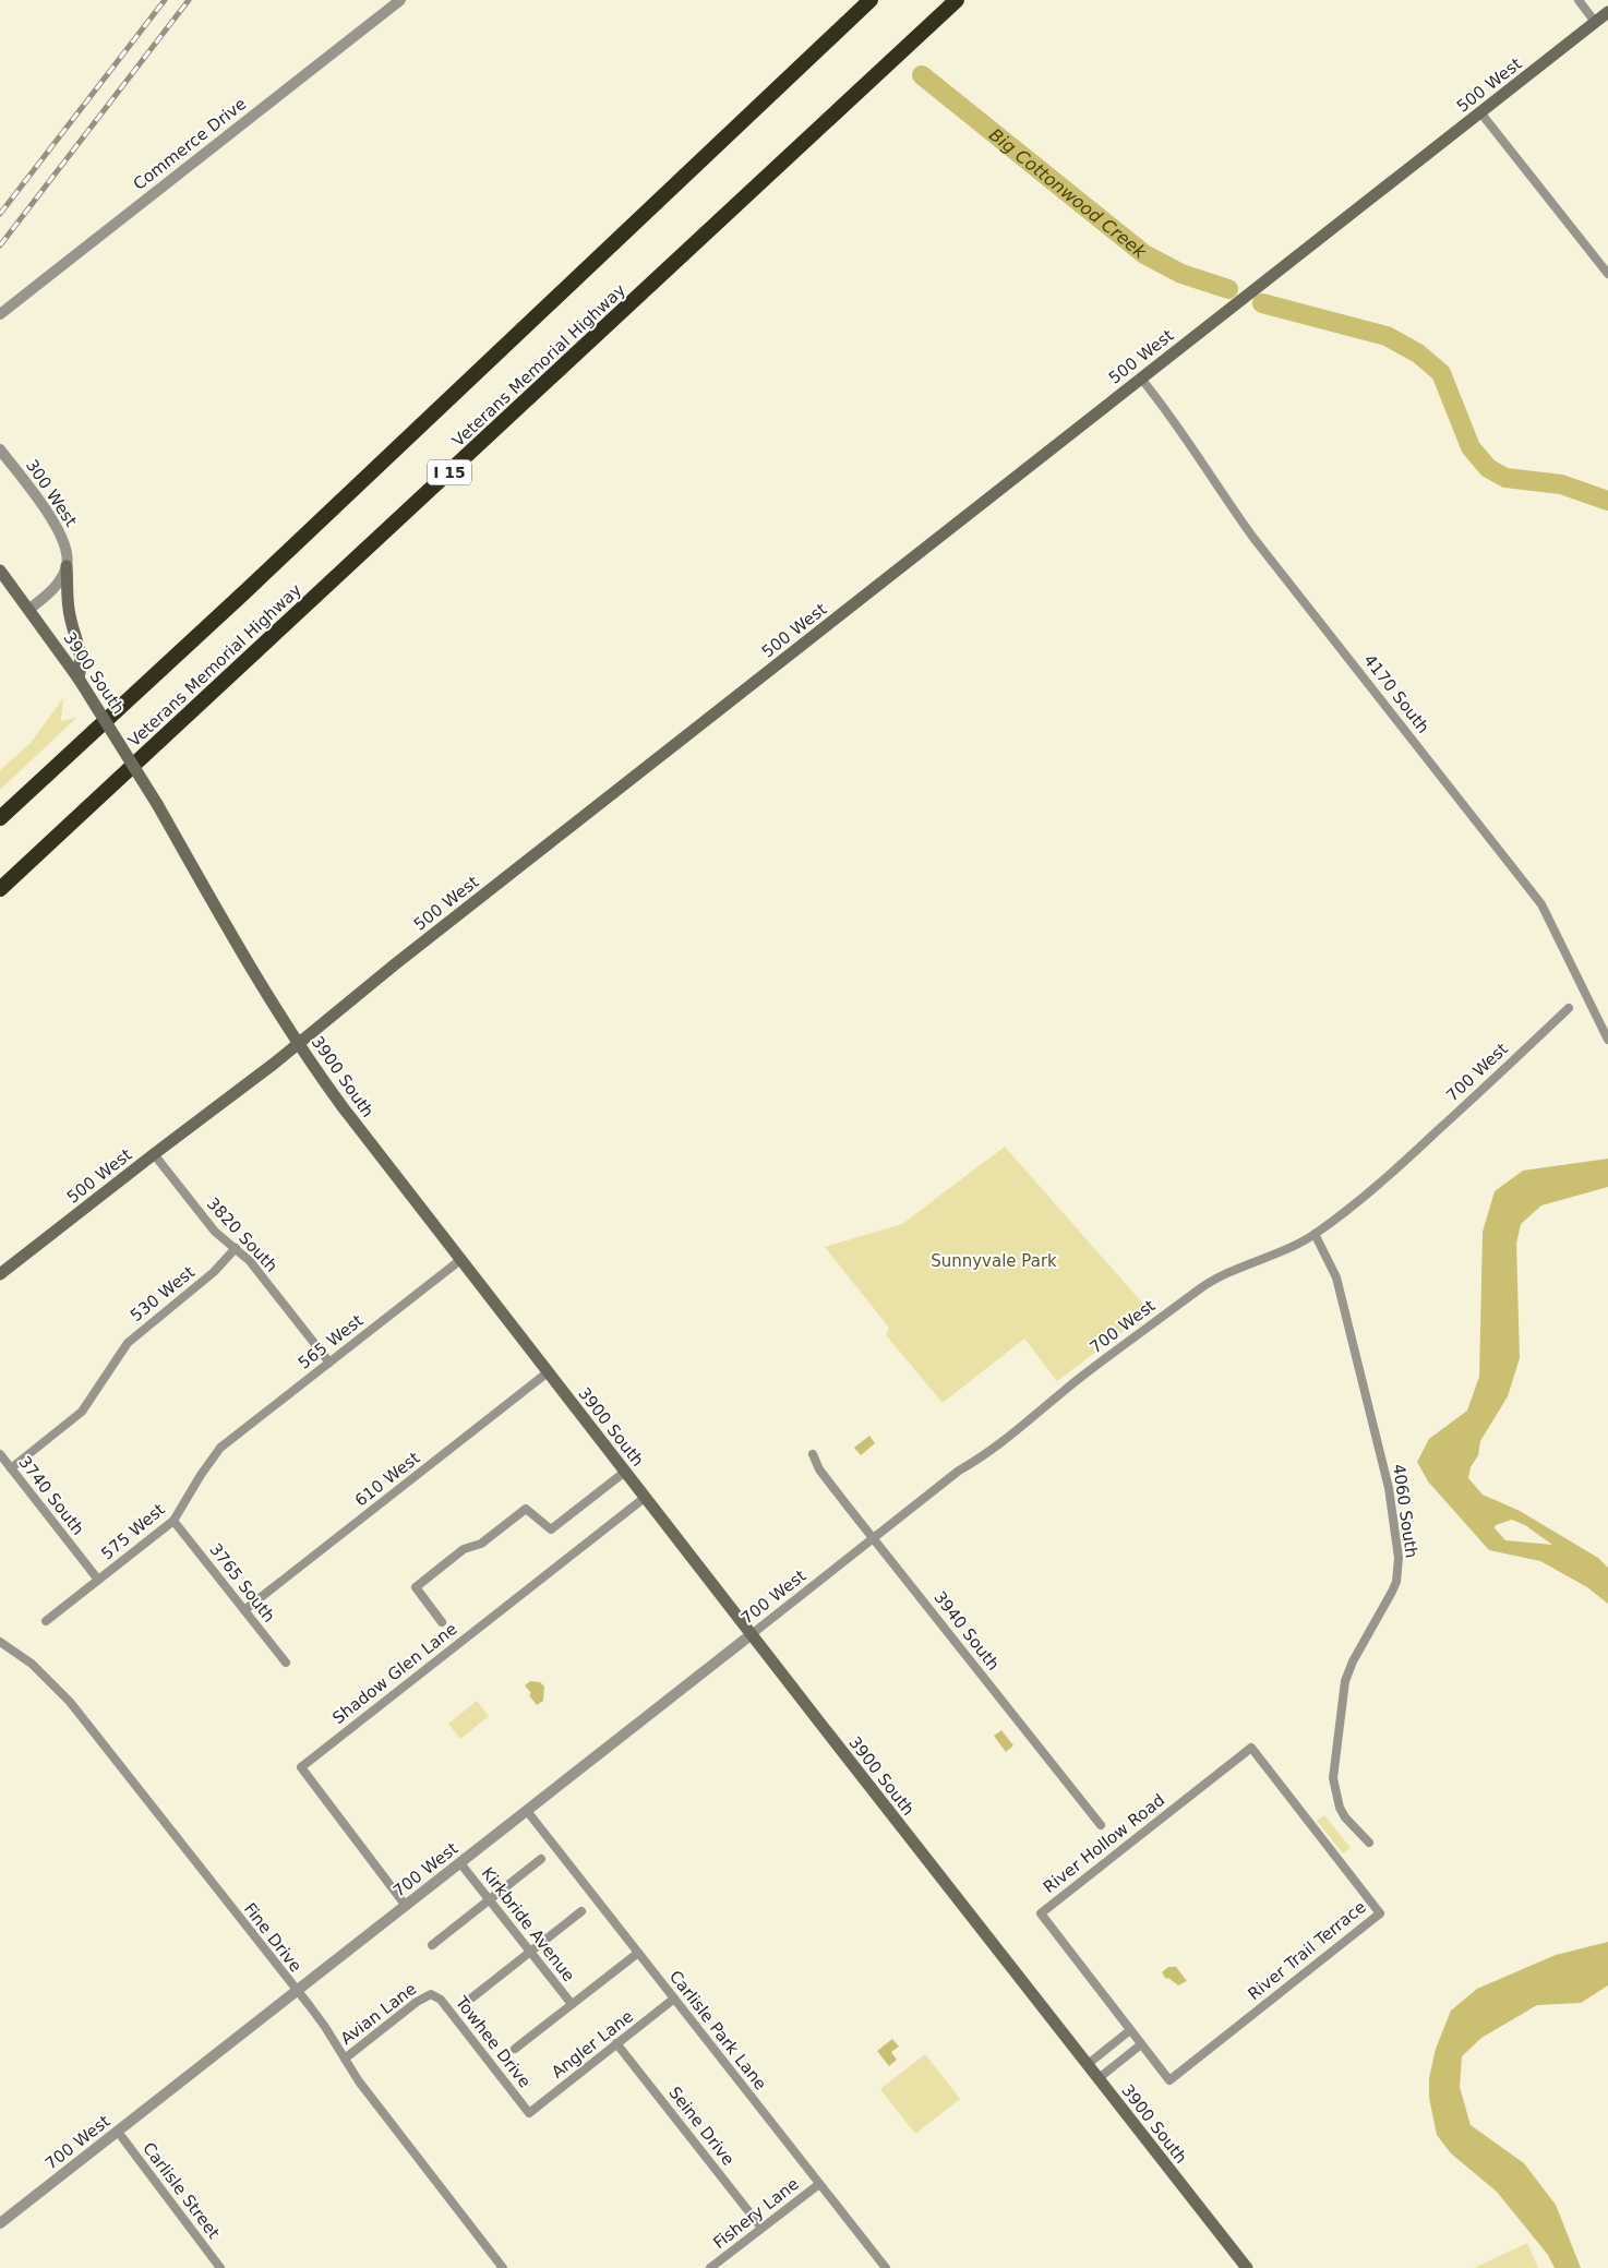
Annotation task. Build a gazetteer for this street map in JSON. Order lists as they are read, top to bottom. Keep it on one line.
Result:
{"streets":{"highway":["Veterans Memorial Highway","I 15"],"main road":["500 West","3900 South"],"street":["Commerce Drive","300 West","4170 South","700 West","3820 South","530 West","565 West","610 West","3740 South","4060 South","575 West","3765 South","3940 South","Shadow Glen Lane","River Hollow Road","Kirkbride Avenue","Fine Drive","River Trail Terrace","Avian Lane","Carlisle Park Lane","Towhee Drive","Angler Lane","Seine Drive","Carlisle Street","Fishery Lane"]},"crossings":[["500 West","3900 South"],["500 West","4170 South"],["500 West","3820 South"],["3900 South","700 West"],["3900 South","565 West"],["3900 South","610 West"],["3900 South","Shadow Glen Lane"],["700 West","4060 South"],["700 West","3940 South"],["700 West","Shadow Glen Lane"],["700 West","Kirkbride Avenue"],["700 West","Fine Drive"],["700 West","Carlisle Park Lane"],["700 West","Carlisle Street"],["3820 South","530 West"],["3820 South","565 West"],["530 West","3740 South"],["565 West","575 West"],["610 West","3765 South"],["3740 South","575 West"],["575 West","3765 South"],["River Hollow Road","River Trail Terrace"],["Fine Drive","Avian Lane"],["Avian Lane","Towhee Drive"],["Carlisle Park Lane","Angler Lane"],["Carlisle Park Lane","Fishery Lane"],["Towhee Drive","Angler Lane"],["Angler Lane","Seine Drive"],["Seine Drive","Fishery Lane"]],"water":["Big Cottonwood Creek"],"parks":["Sunnyvale Park"]}
